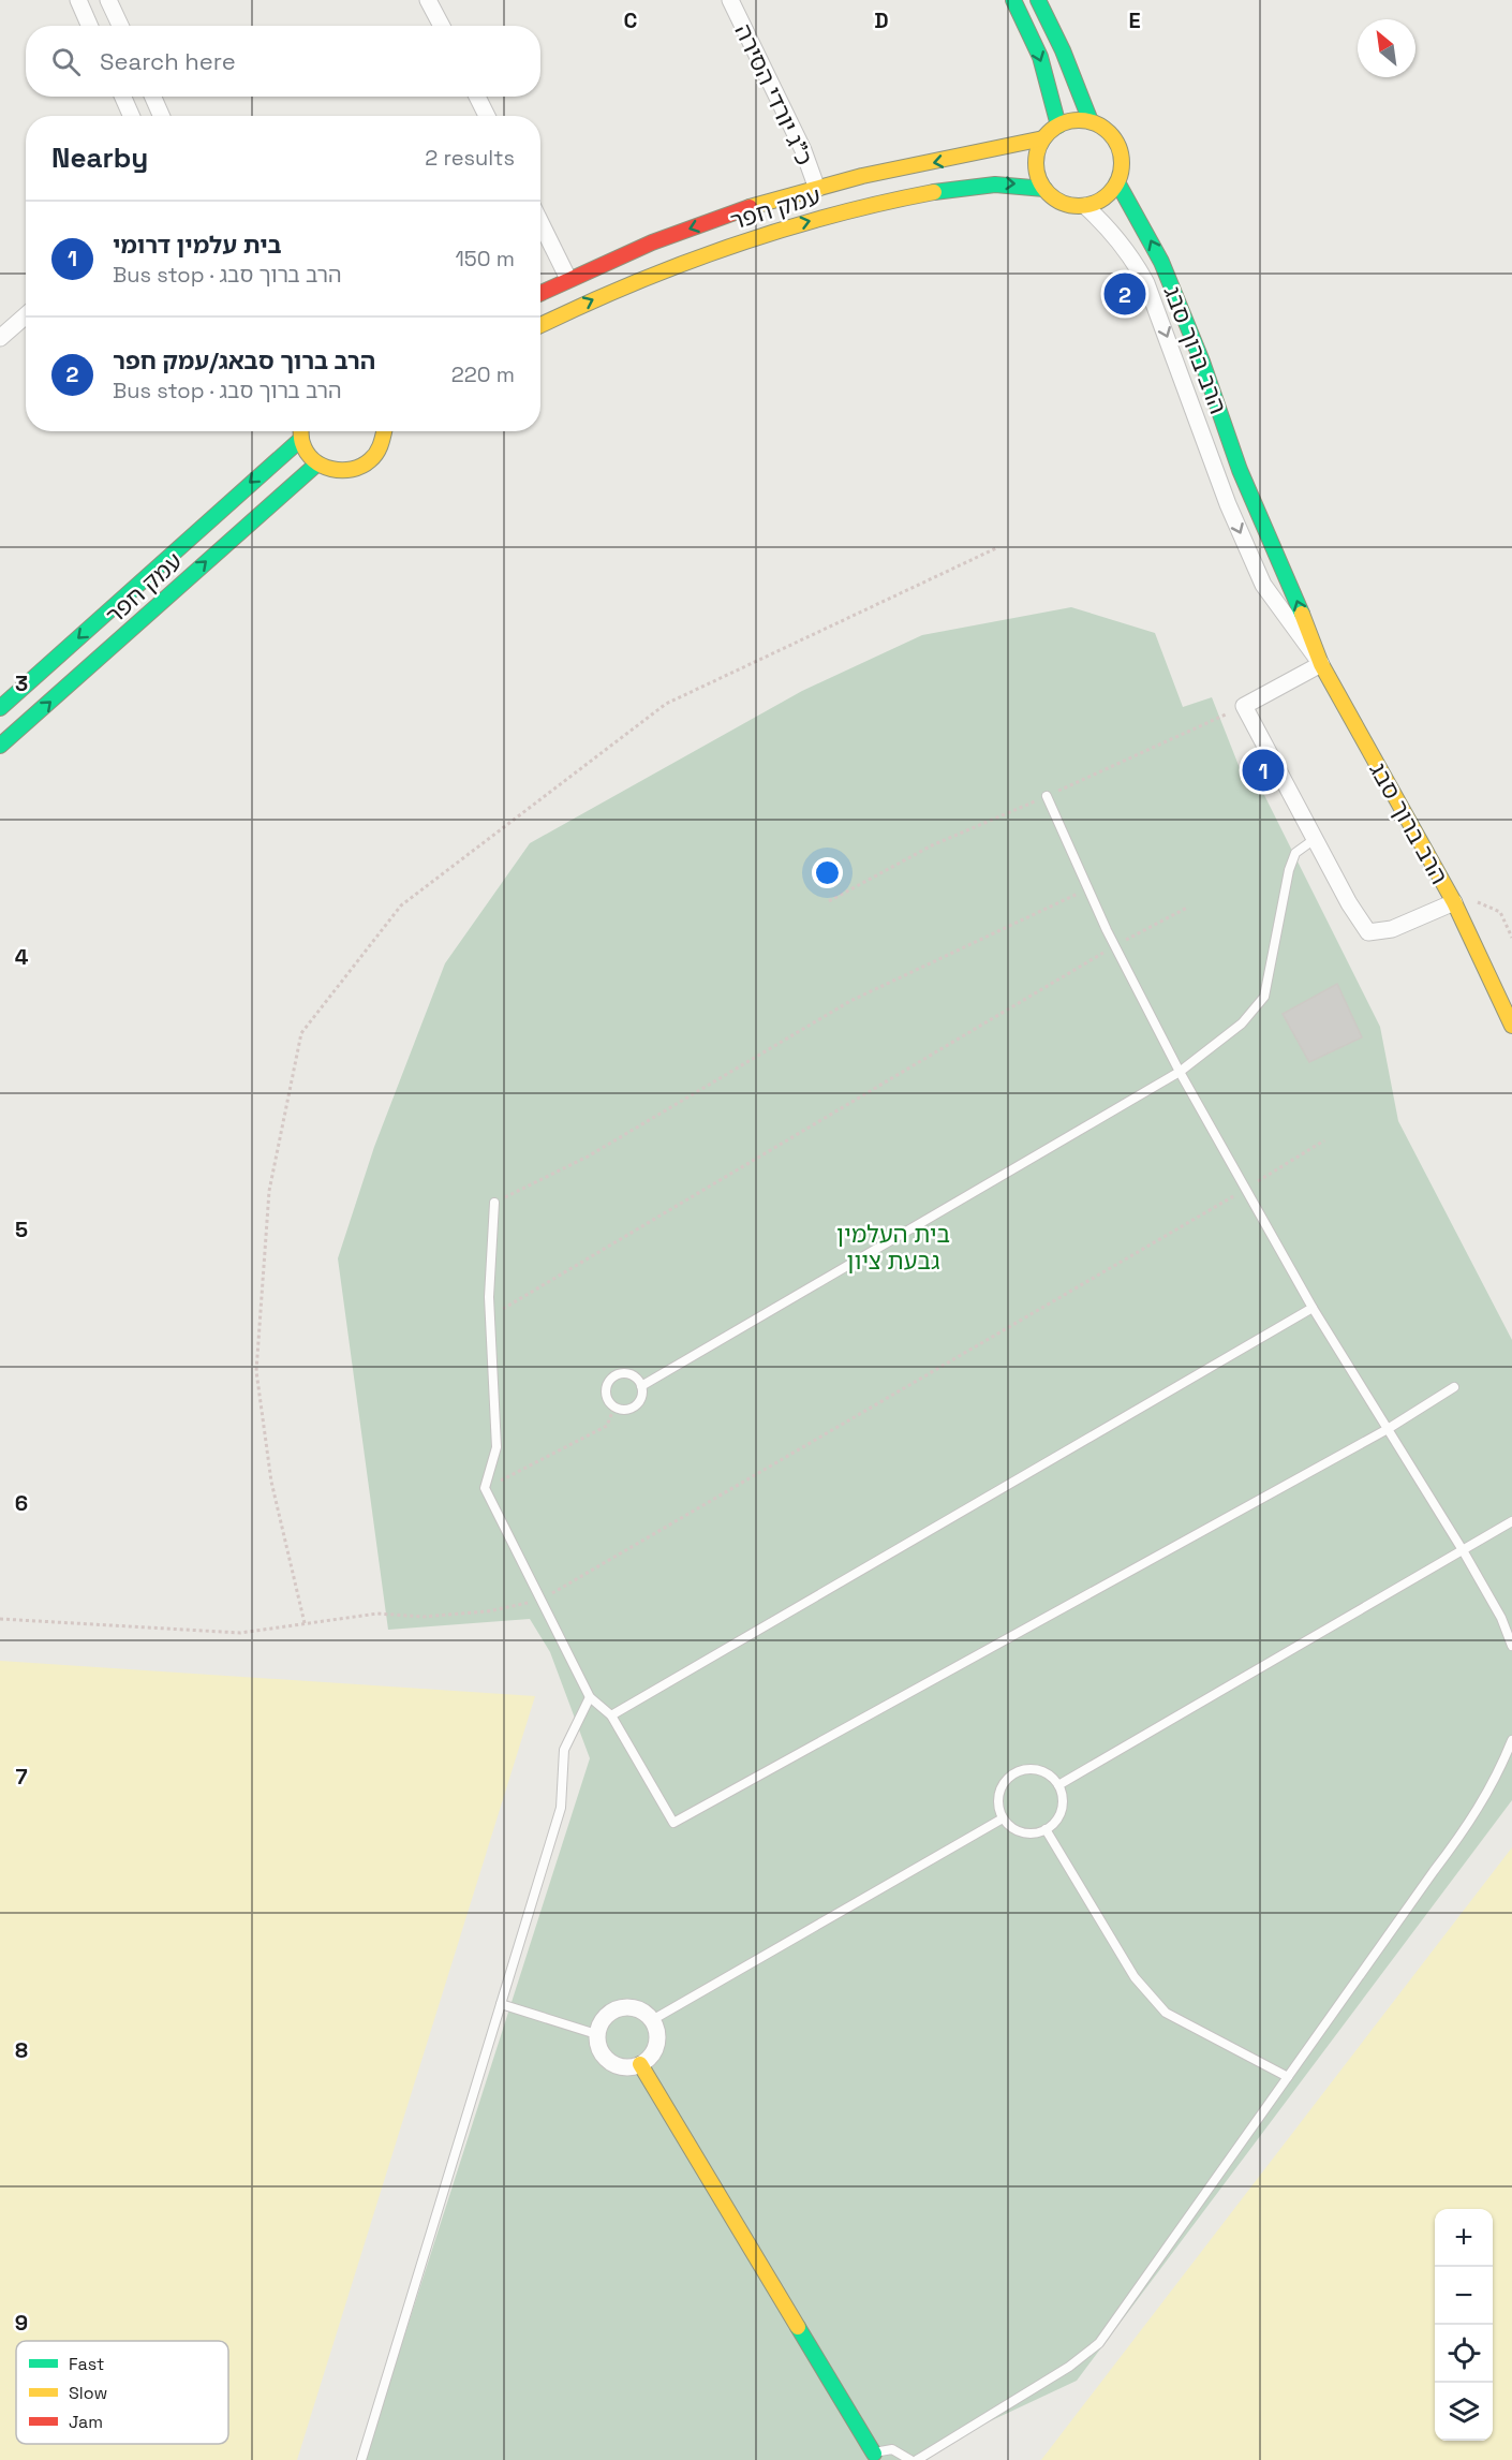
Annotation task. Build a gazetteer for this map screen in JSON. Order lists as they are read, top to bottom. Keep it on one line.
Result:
{"streets":{"street":["כ\"ג יורדי הסירה","עמק חפר","הרב ברוך סבג"]},"crossings":[["כ\"ג יורדי הסירה","עמק חפר"],["עמק חפר","הרב ברוך סבג"]],"parks":["בית העלמין גבעת ציון"],"legend":["Fast","Slow","Jam"],"north":"top left","page":{"search":"Search here","heading":["Nearby","2 results"],"list":[{"mark":"1","name":"בית עלמין דרומי","note":"Bus stop · הרב ברוך סבג","value":"150 m"},{"mark":"2","name":"הרב ברוך סבאג/עמק חפר","note":"Bus stop · הרב ברוך סבג","value":"220 m"}],"pins":["2","1"],"map_buttons":["+","−"]},"grid":{"columns":["C","D","E"],"rows":["3","4","5","6","7","8","9"]}}
